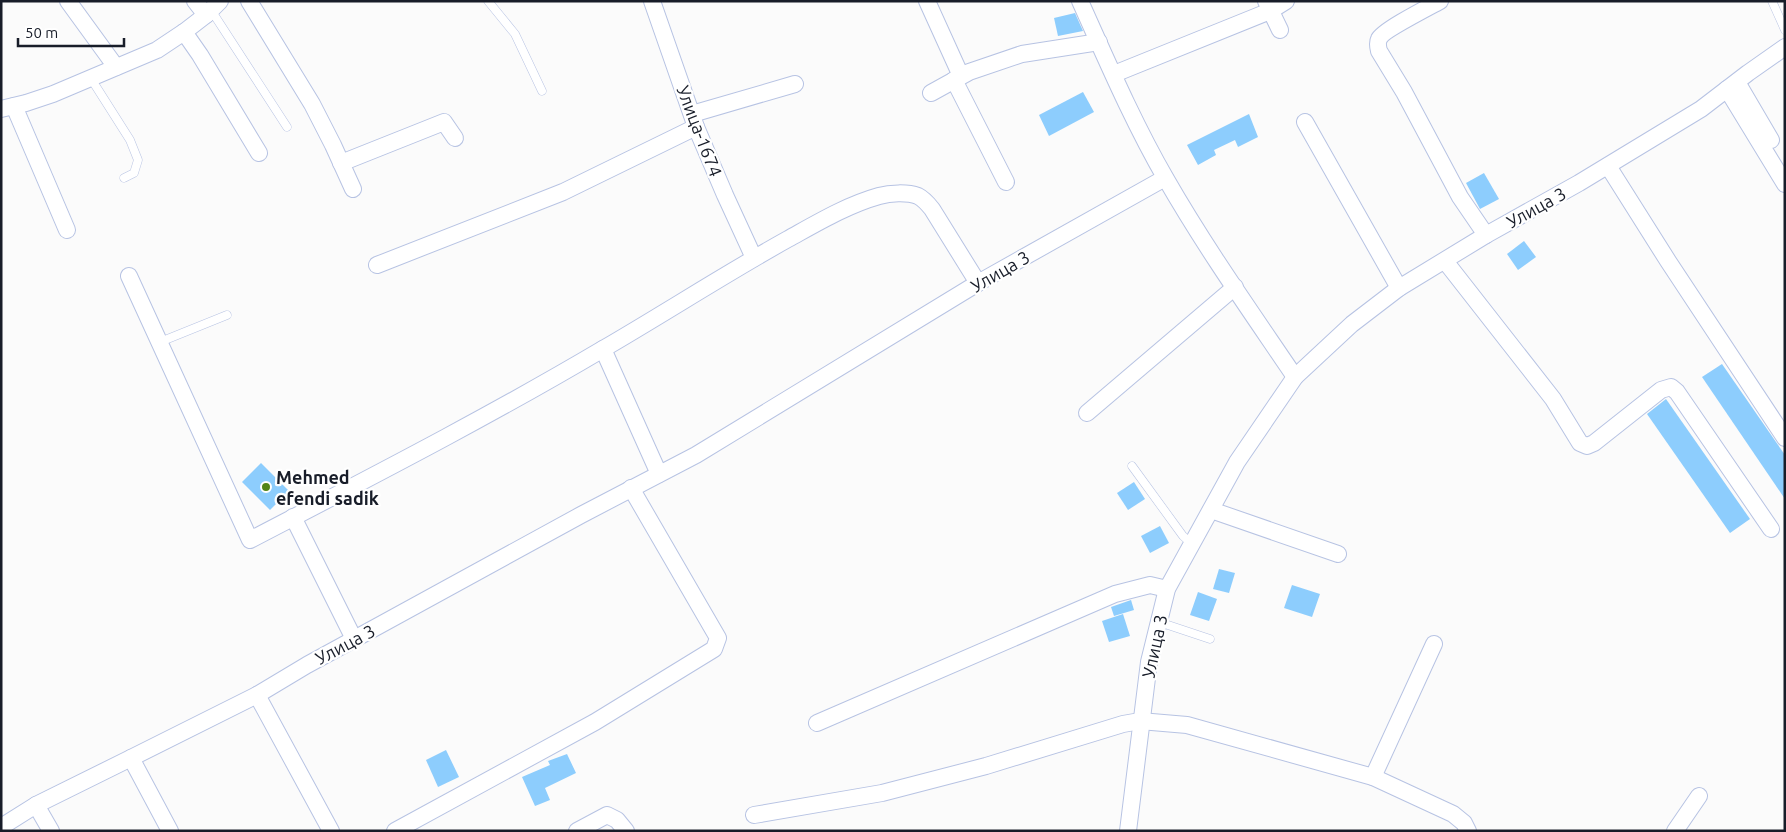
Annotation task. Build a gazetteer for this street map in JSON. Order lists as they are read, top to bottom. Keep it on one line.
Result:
{"streets":{"street":["Улица-1674","Улица 3"]},"places":["Mehmed efendi sadik"],"scale_bar":"50 m"}
